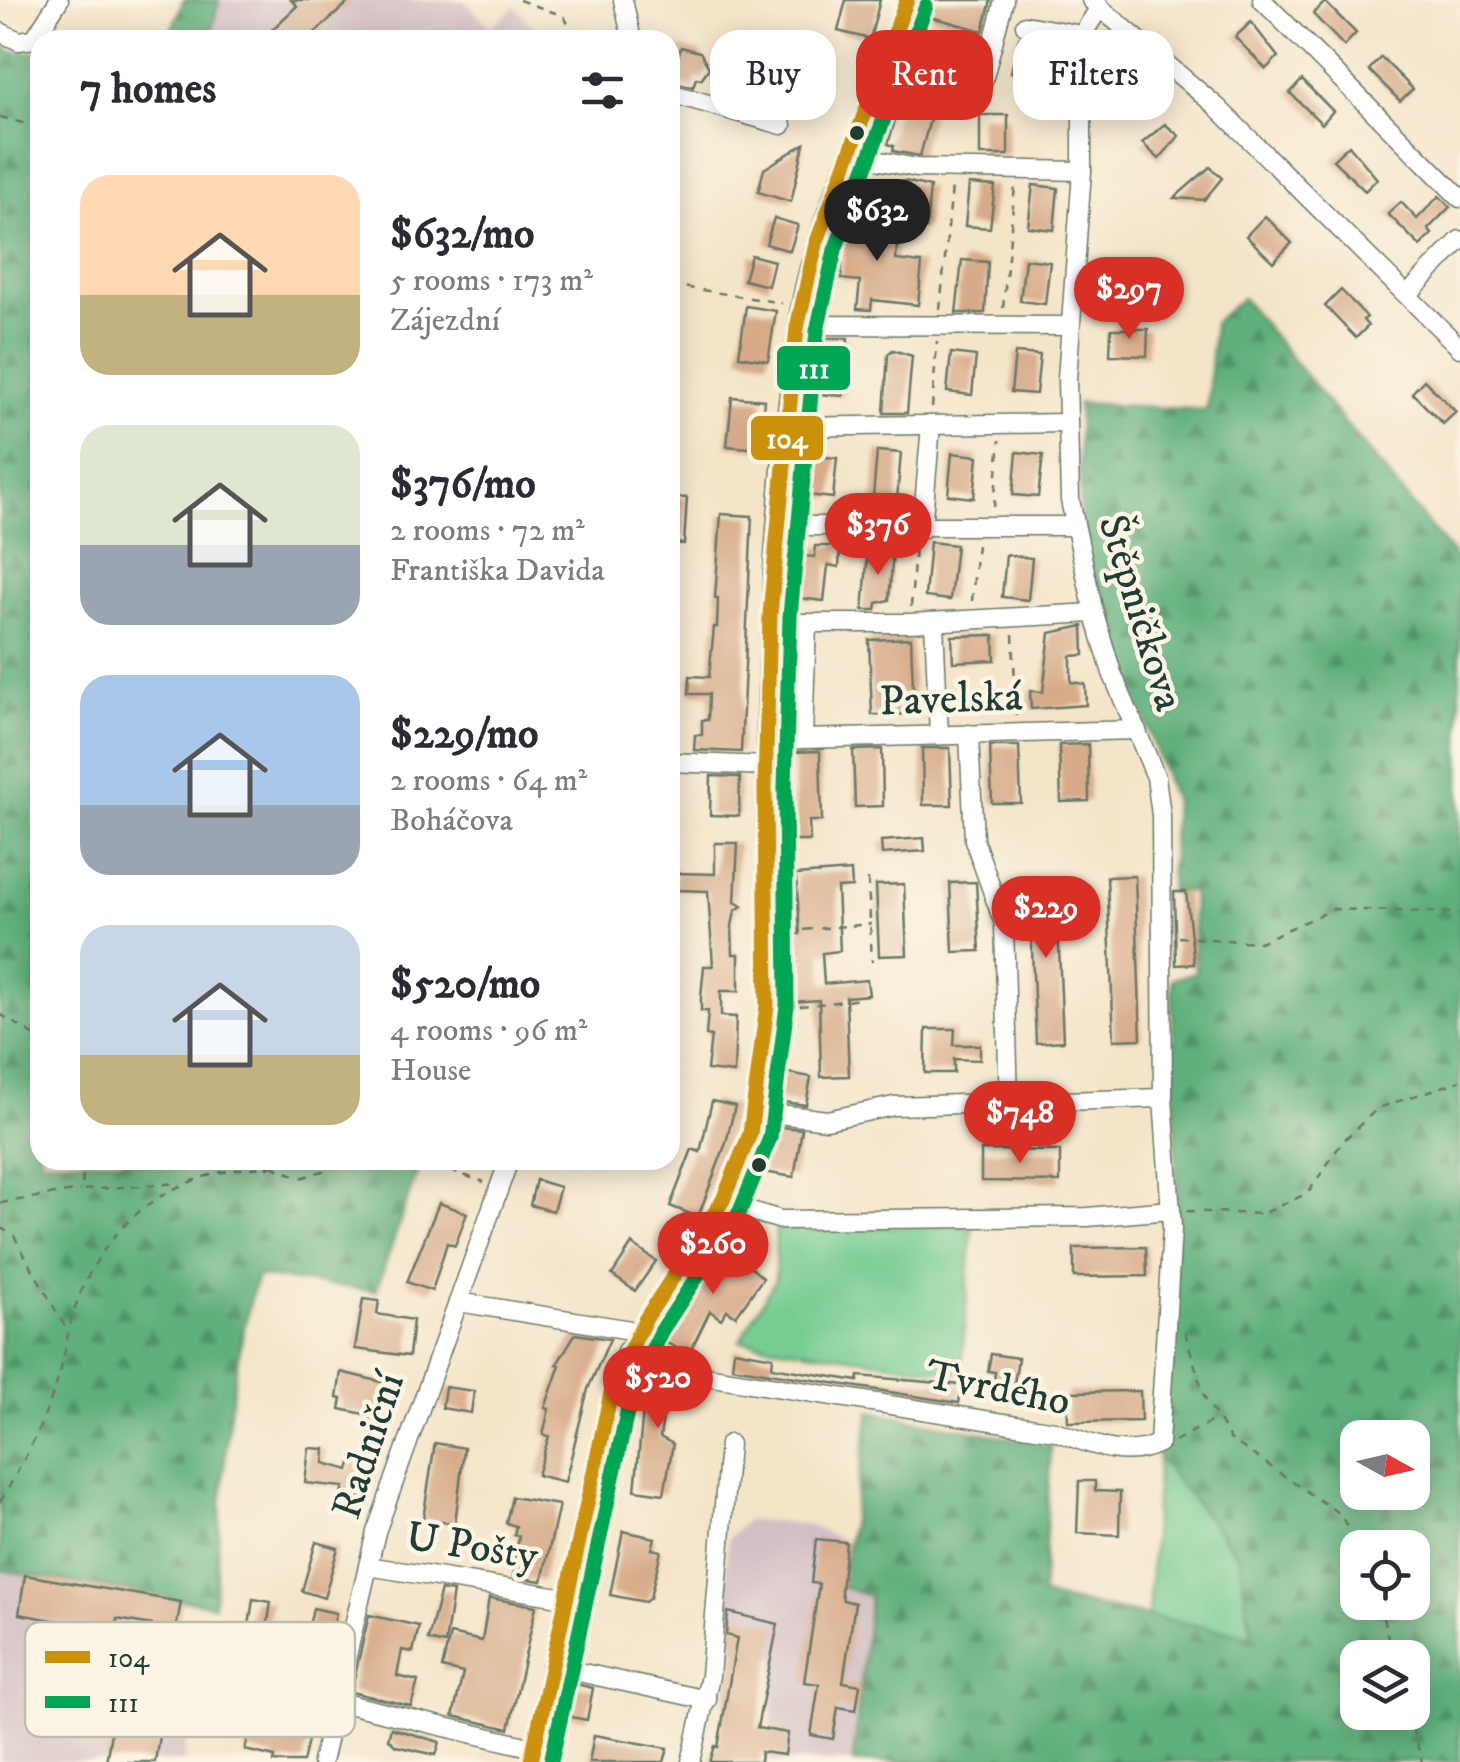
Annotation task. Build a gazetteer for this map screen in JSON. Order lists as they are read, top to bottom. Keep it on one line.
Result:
{"streets":{"street":["Štěpničkova","Pavelská","Tvrdého","Radniční","U Pošty"]},"crossings":[["Štěpničkova","Pavelská"],["Štěpničkova","Tvrdého"],["Radniční","U Pošty"]],"lines":["transit line 104","transit line 111"],"legend":["104","111"],"north":"right","page":{"chip":["Buy","Rent","Filters"],"heading":"7 homes","list":[{"name":"$632/mo","note":"5 rooms · 173 m² · Zájezdní"},{"name":"$376/mo","note":"2 rooms · 72 m² · Františka Davida"},{"name":"$229/mo","note":"2 rooms · 64 m² · Boháčova"},{"name":"$520/mo","note":"4 rooms · 96 m² · House"}],"price":["$632","$297","$376","$229","$748","$260","$520"]}}
